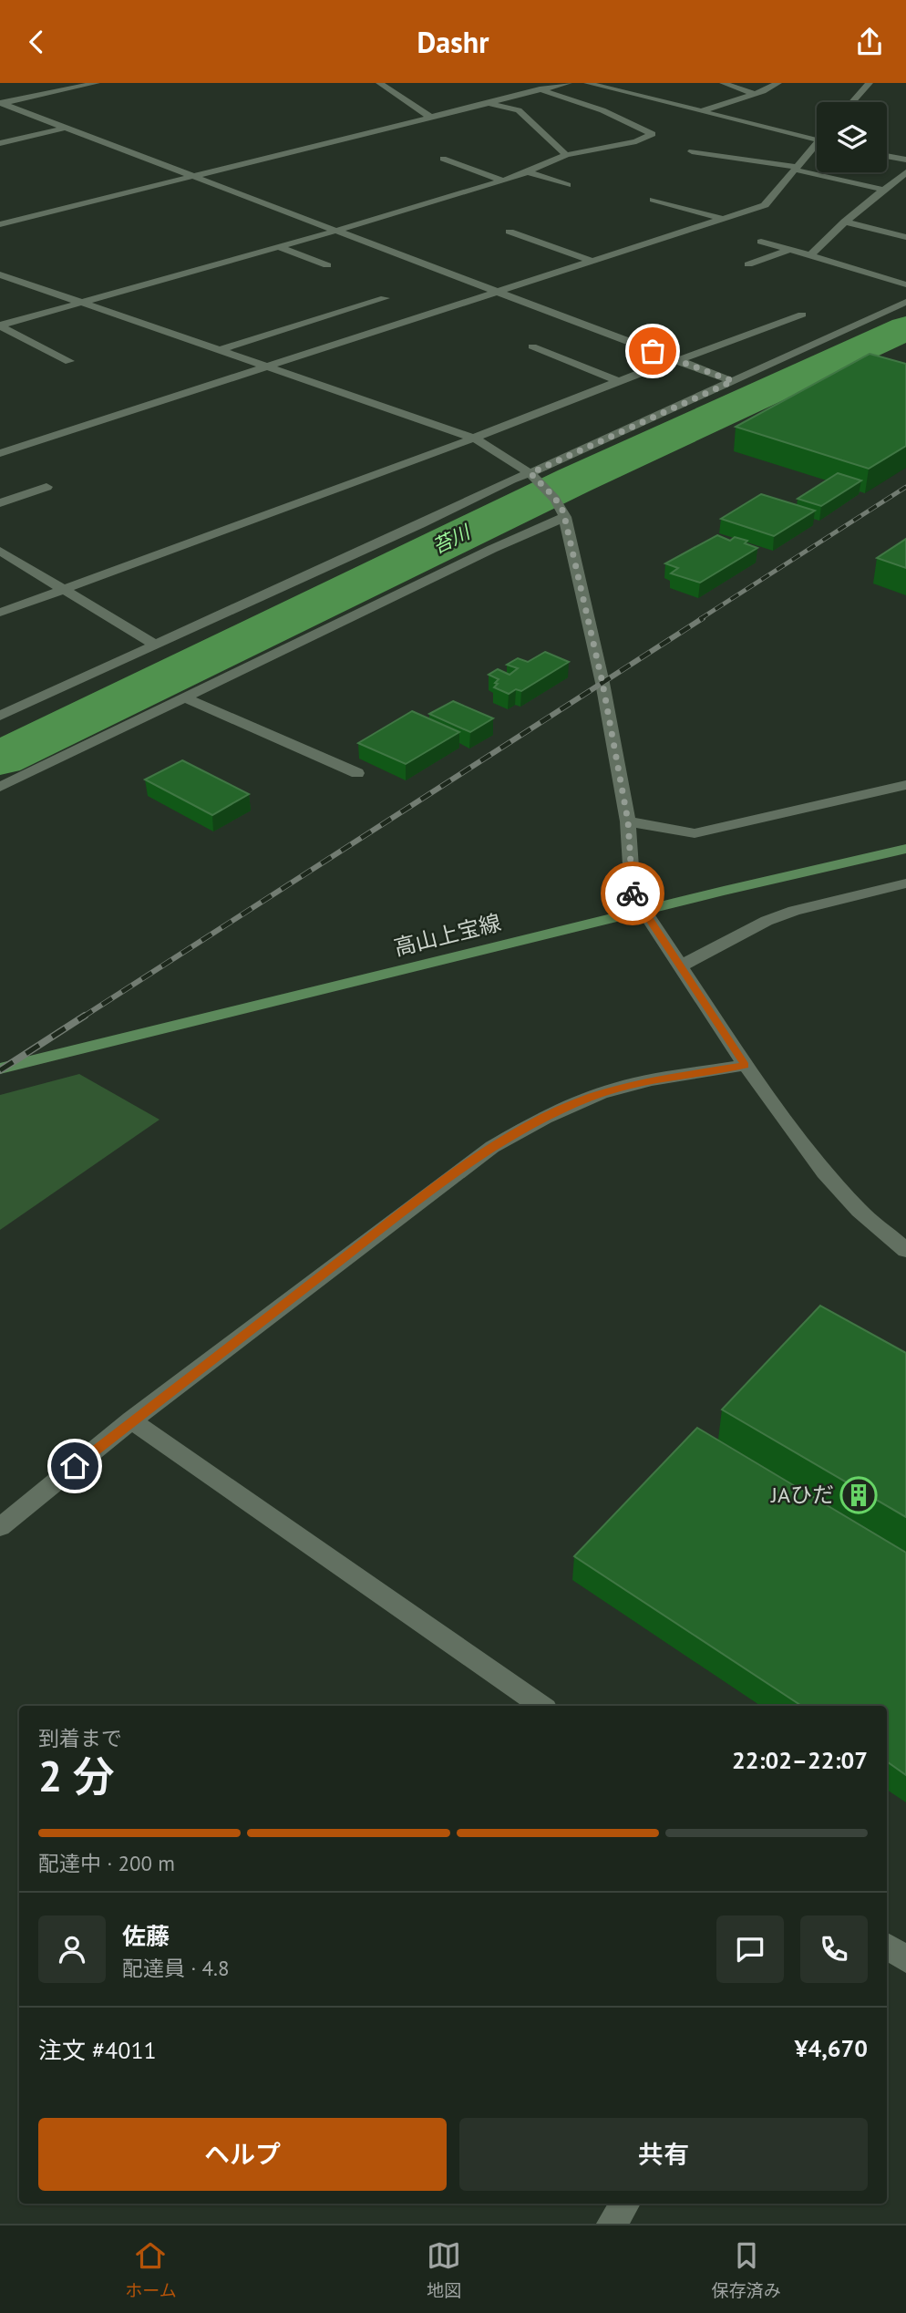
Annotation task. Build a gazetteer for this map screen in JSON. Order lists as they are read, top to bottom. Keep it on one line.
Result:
{"streets":{"main road":["高山上宝線"]},"water":["苔川"],"places":{"building":["JAひだ"]},"page":{"header":"Dashr","heading":["2 分","到着まで","22:02–22:07"],"panel":["佐藤","配達員 · 4.8","注文 #4011","¥4,670"],"bar":"配達中 · 200 m","buttons":["ヘルプ","共有"],"tabs":["ホーム","地図","保存済み"]}}
